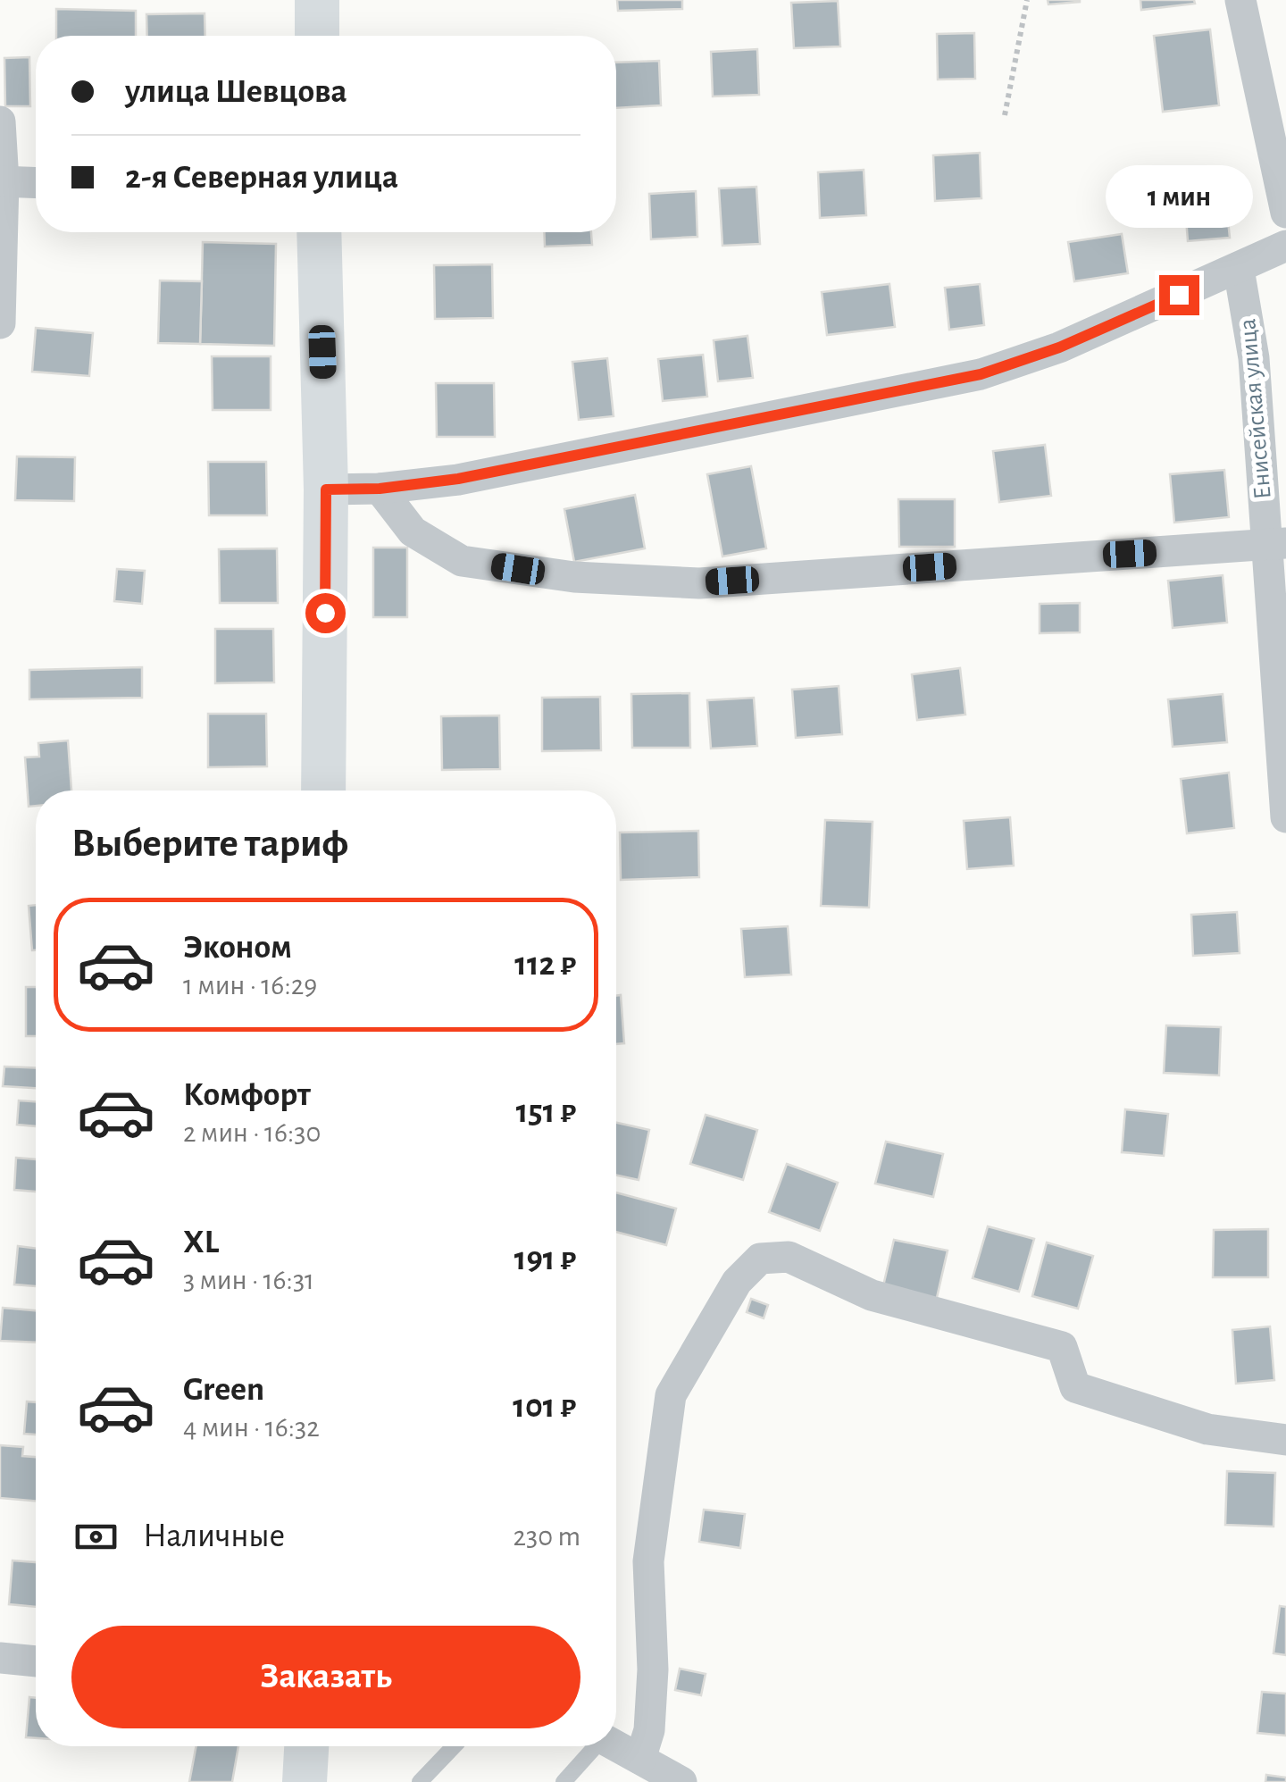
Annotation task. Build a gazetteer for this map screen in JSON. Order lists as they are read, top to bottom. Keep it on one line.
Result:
{"streets":{"street":["Енисейская улица"]},"page":{"banner":["улица Шевцова","2-я Северная улица"],"bubble":"1 мин","heading":"Выберите тариф","list":[{"name":"Эконом","note":"1 мин · 16:29","value":"112 ₽"},{"name":"Комфорт","note":"2 мин · 16:30","value":"151 ₽"},{"name":"XL","note":"3 мин · 16:31","value":"191 ₽"},{"name":"Green","note":"4 мин · 16:32","value":"101 ₽"}],"pay":["Наличные","230 m"],"buttons":"Заказать"}}
